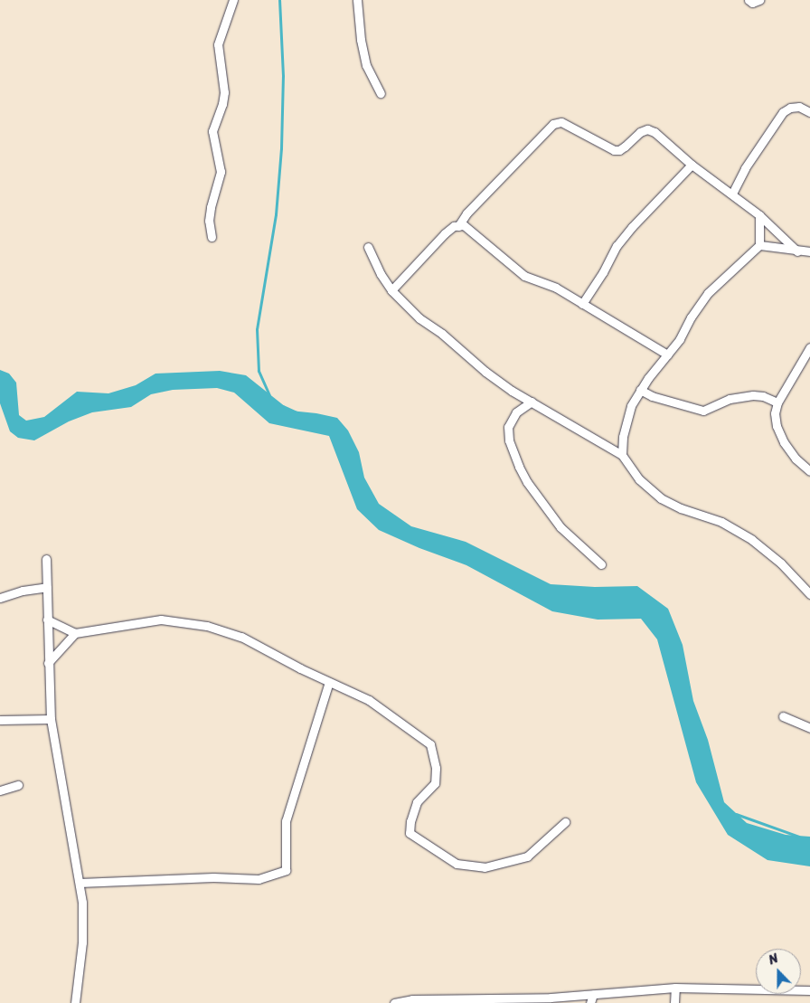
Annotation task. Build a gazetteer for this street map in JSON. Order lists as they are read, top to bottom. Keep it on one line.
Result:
{"north":"top"}
